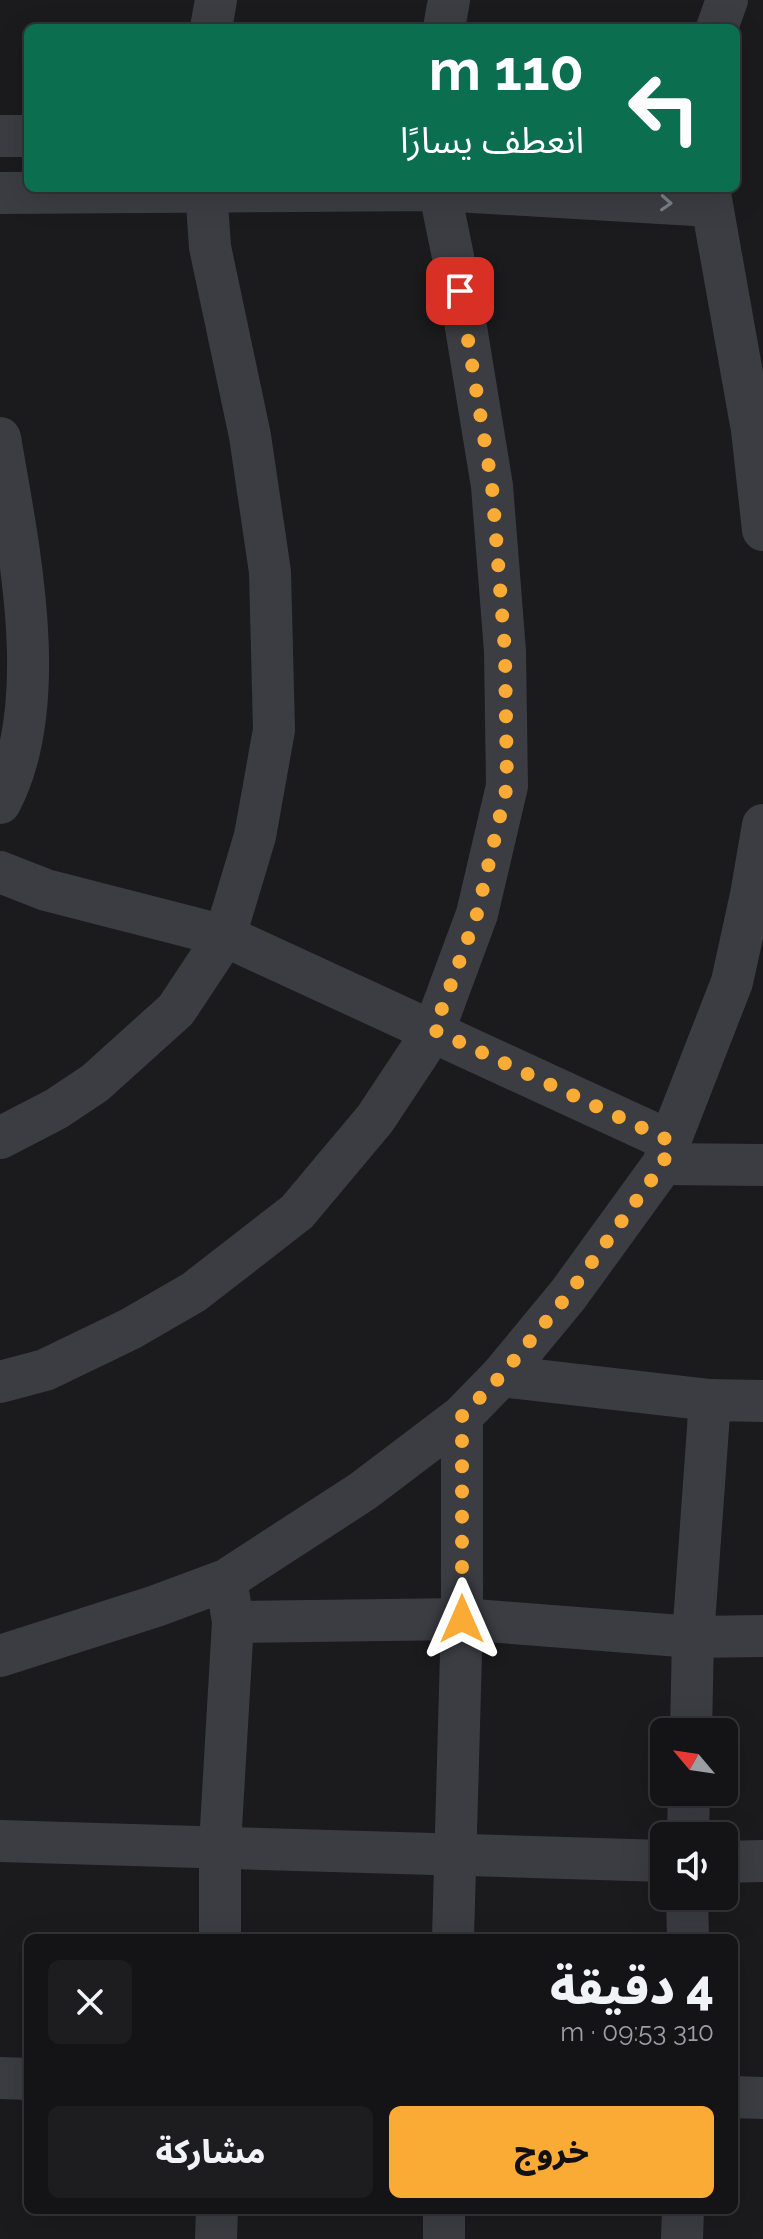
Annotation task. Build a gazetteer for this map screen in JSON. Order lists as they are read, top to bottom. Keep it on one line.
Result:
{"north":"top left","page":{"turn":["110 m","انعطف يسارًا"],"heading":["4 دقيقة","310 m · 09:53"],"buttons":["خروج","مشاركة"]}}
